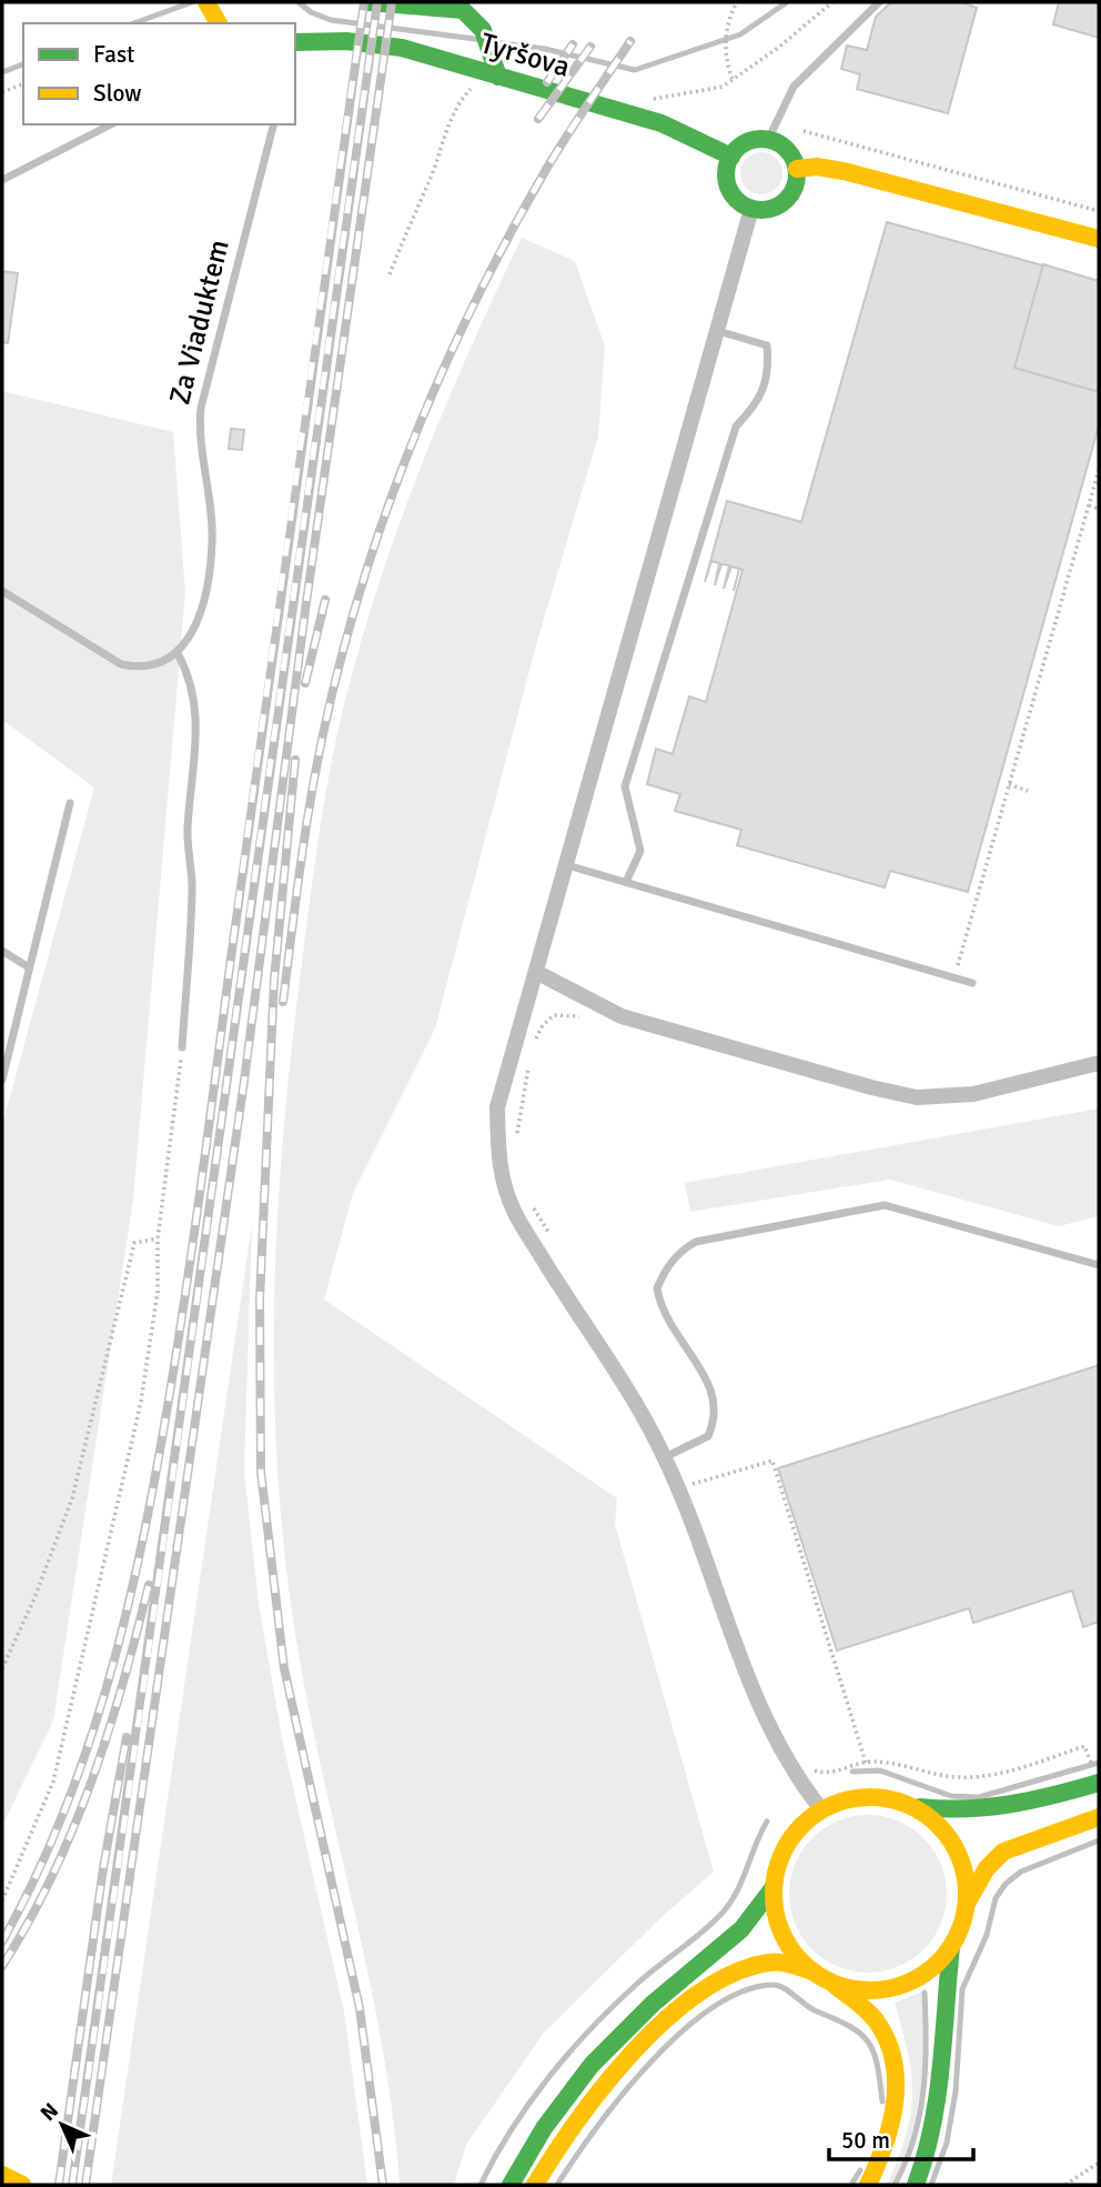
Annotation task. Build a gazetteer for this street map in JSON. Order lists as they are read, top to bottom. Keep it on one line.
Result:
{"streets":{"main road":["Tyršova"],"lane":["Za Viaduktem"]},"legend":["Fast","Slow"],"scale_bar":"50 m","north":"top left"}
